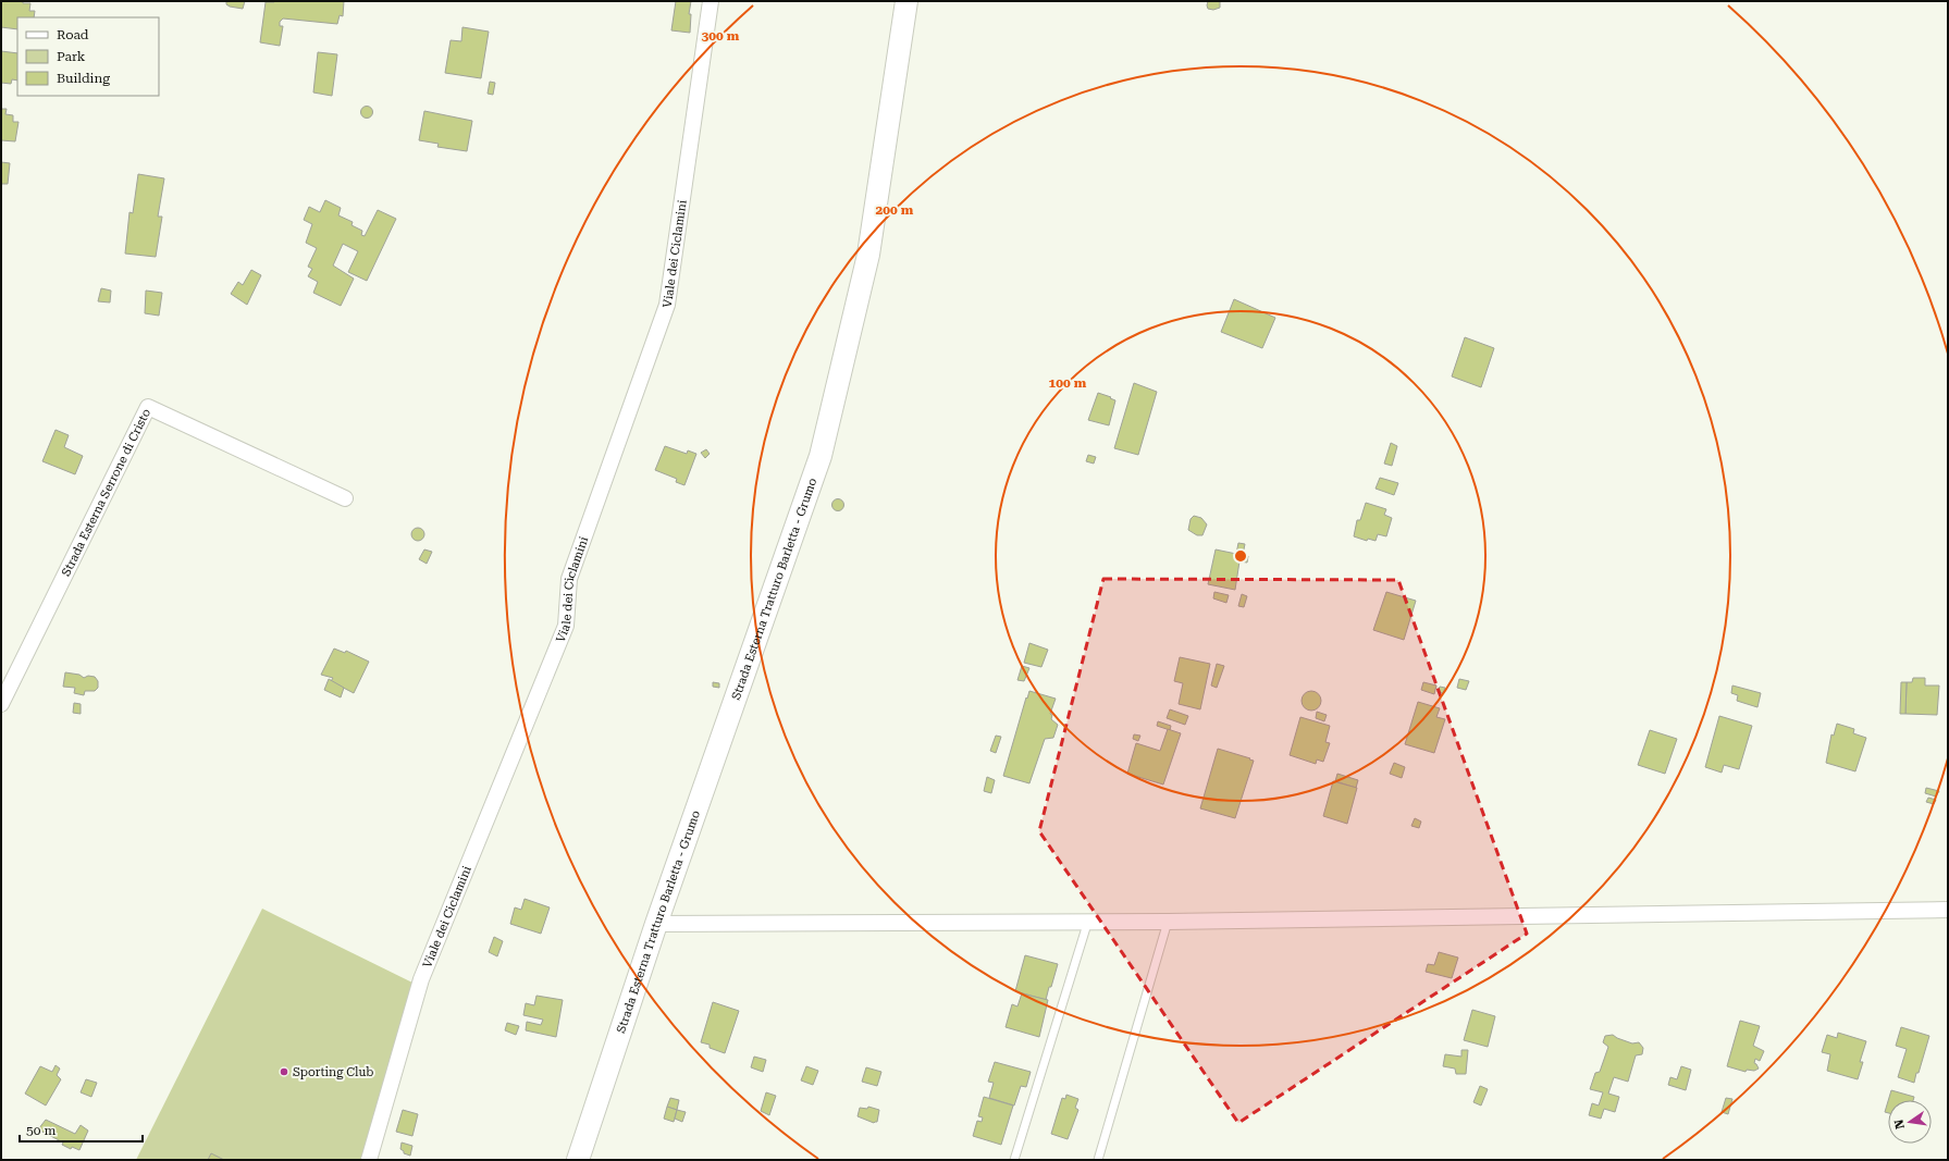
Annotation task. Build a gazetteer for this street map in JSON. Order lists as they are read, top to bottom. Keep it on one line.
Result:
{"streets":{"street":["Viale dei Ciclamini","Strada Esterna Serrone di Cristo","Strada Esterna Tratturo Barletta - Grumo"]},"places":["Sporting Club"],"legend":["Road","Park","Building"],"scale_bar":"50 m","north":"left","rings":["300 m","200 m","100 m"]}
